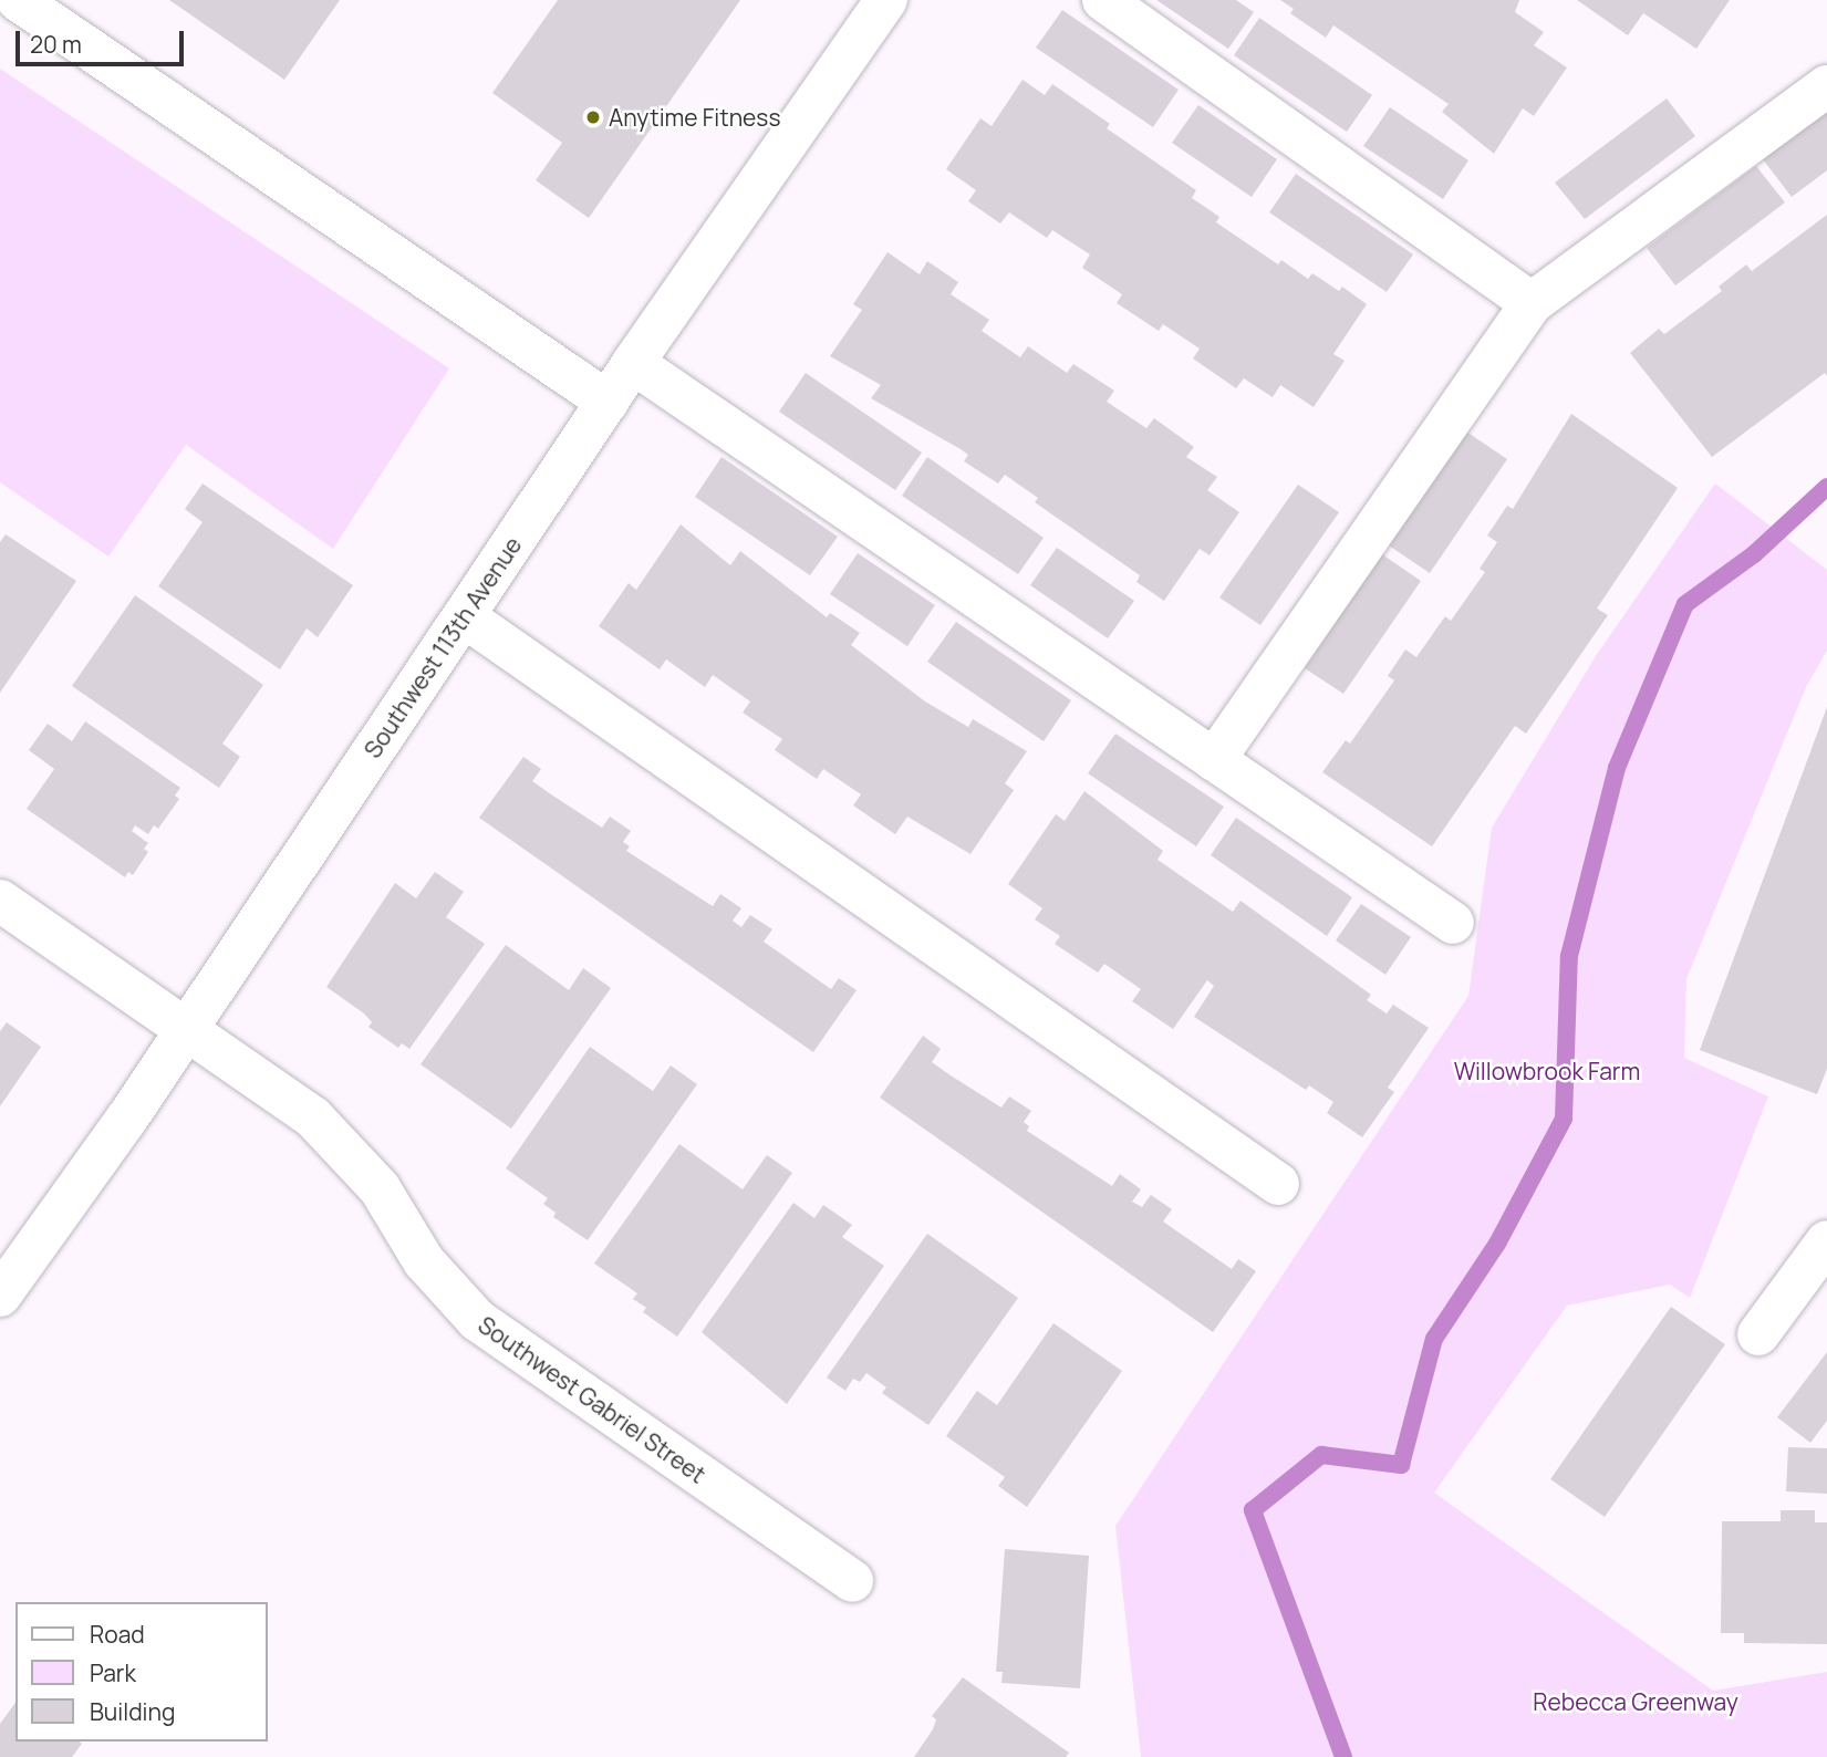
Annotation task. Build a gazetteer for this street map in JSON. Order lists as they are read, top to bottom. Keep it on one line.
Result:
{"streets":{"street":["Southwest 113th Avenue","Southwest Gabriel Street"]},"crossings":[["Southwest 113th Avenue","Southwest Gabriel Street"]],"parks":["Willowbrook Farm","Rebecca Greenway"],"places":["Anytime Fitness"],"legend":["Road","Park","Building"],"scale_bar":"20 m"}
